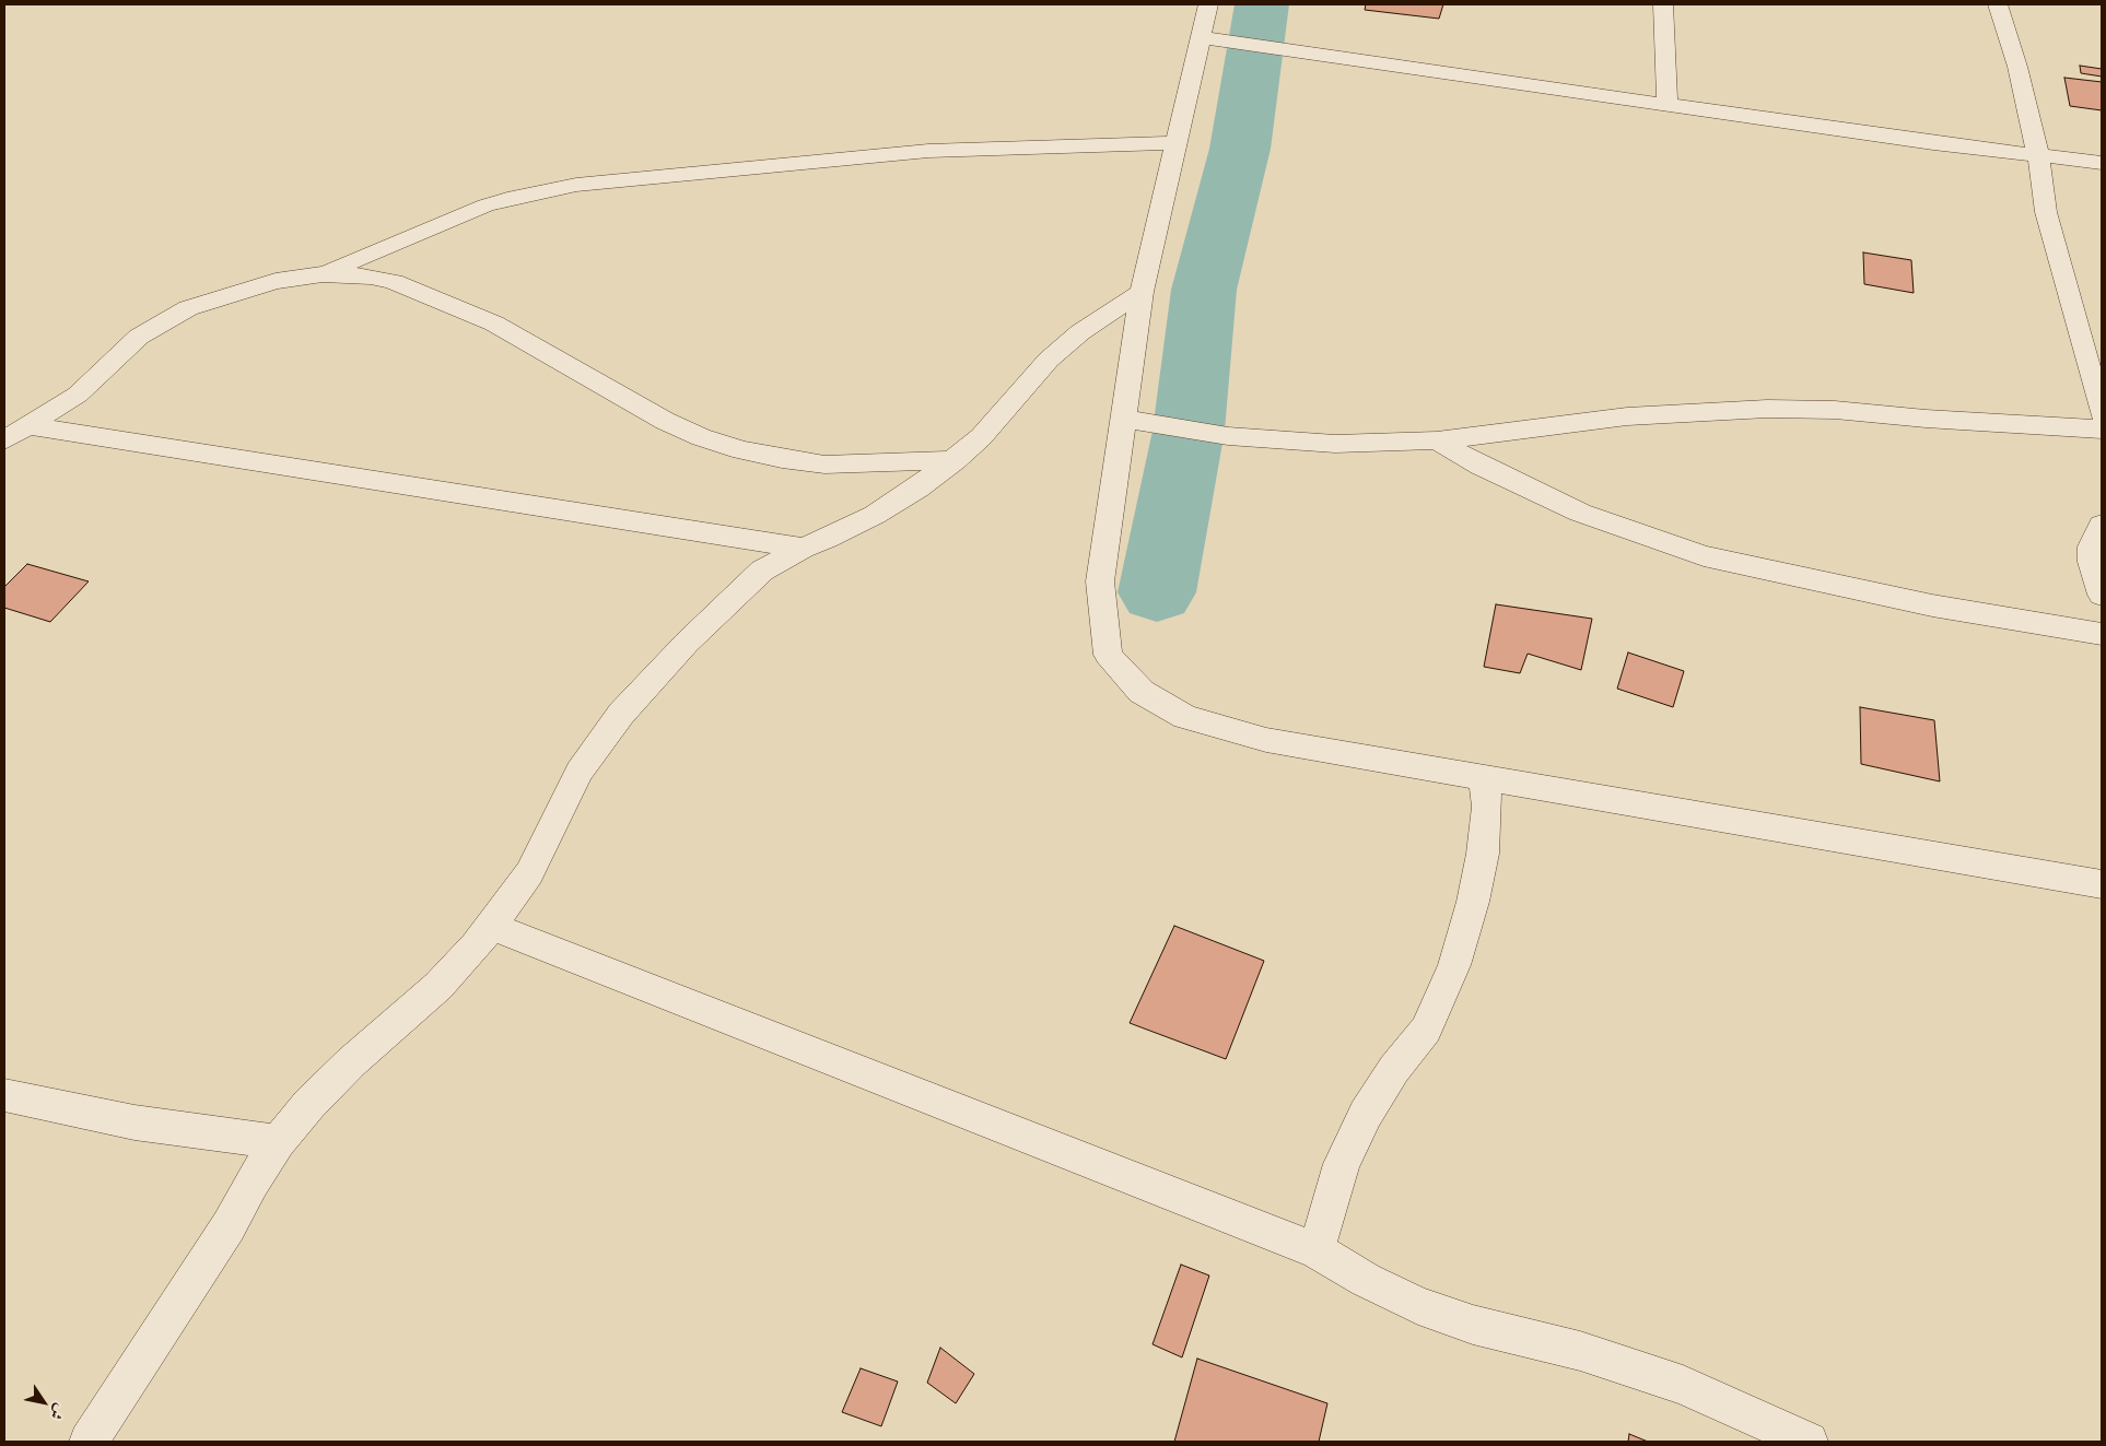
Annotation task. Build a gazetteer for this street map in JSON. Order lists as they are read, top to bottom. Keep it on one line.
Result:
{"north":"bottom right"}
